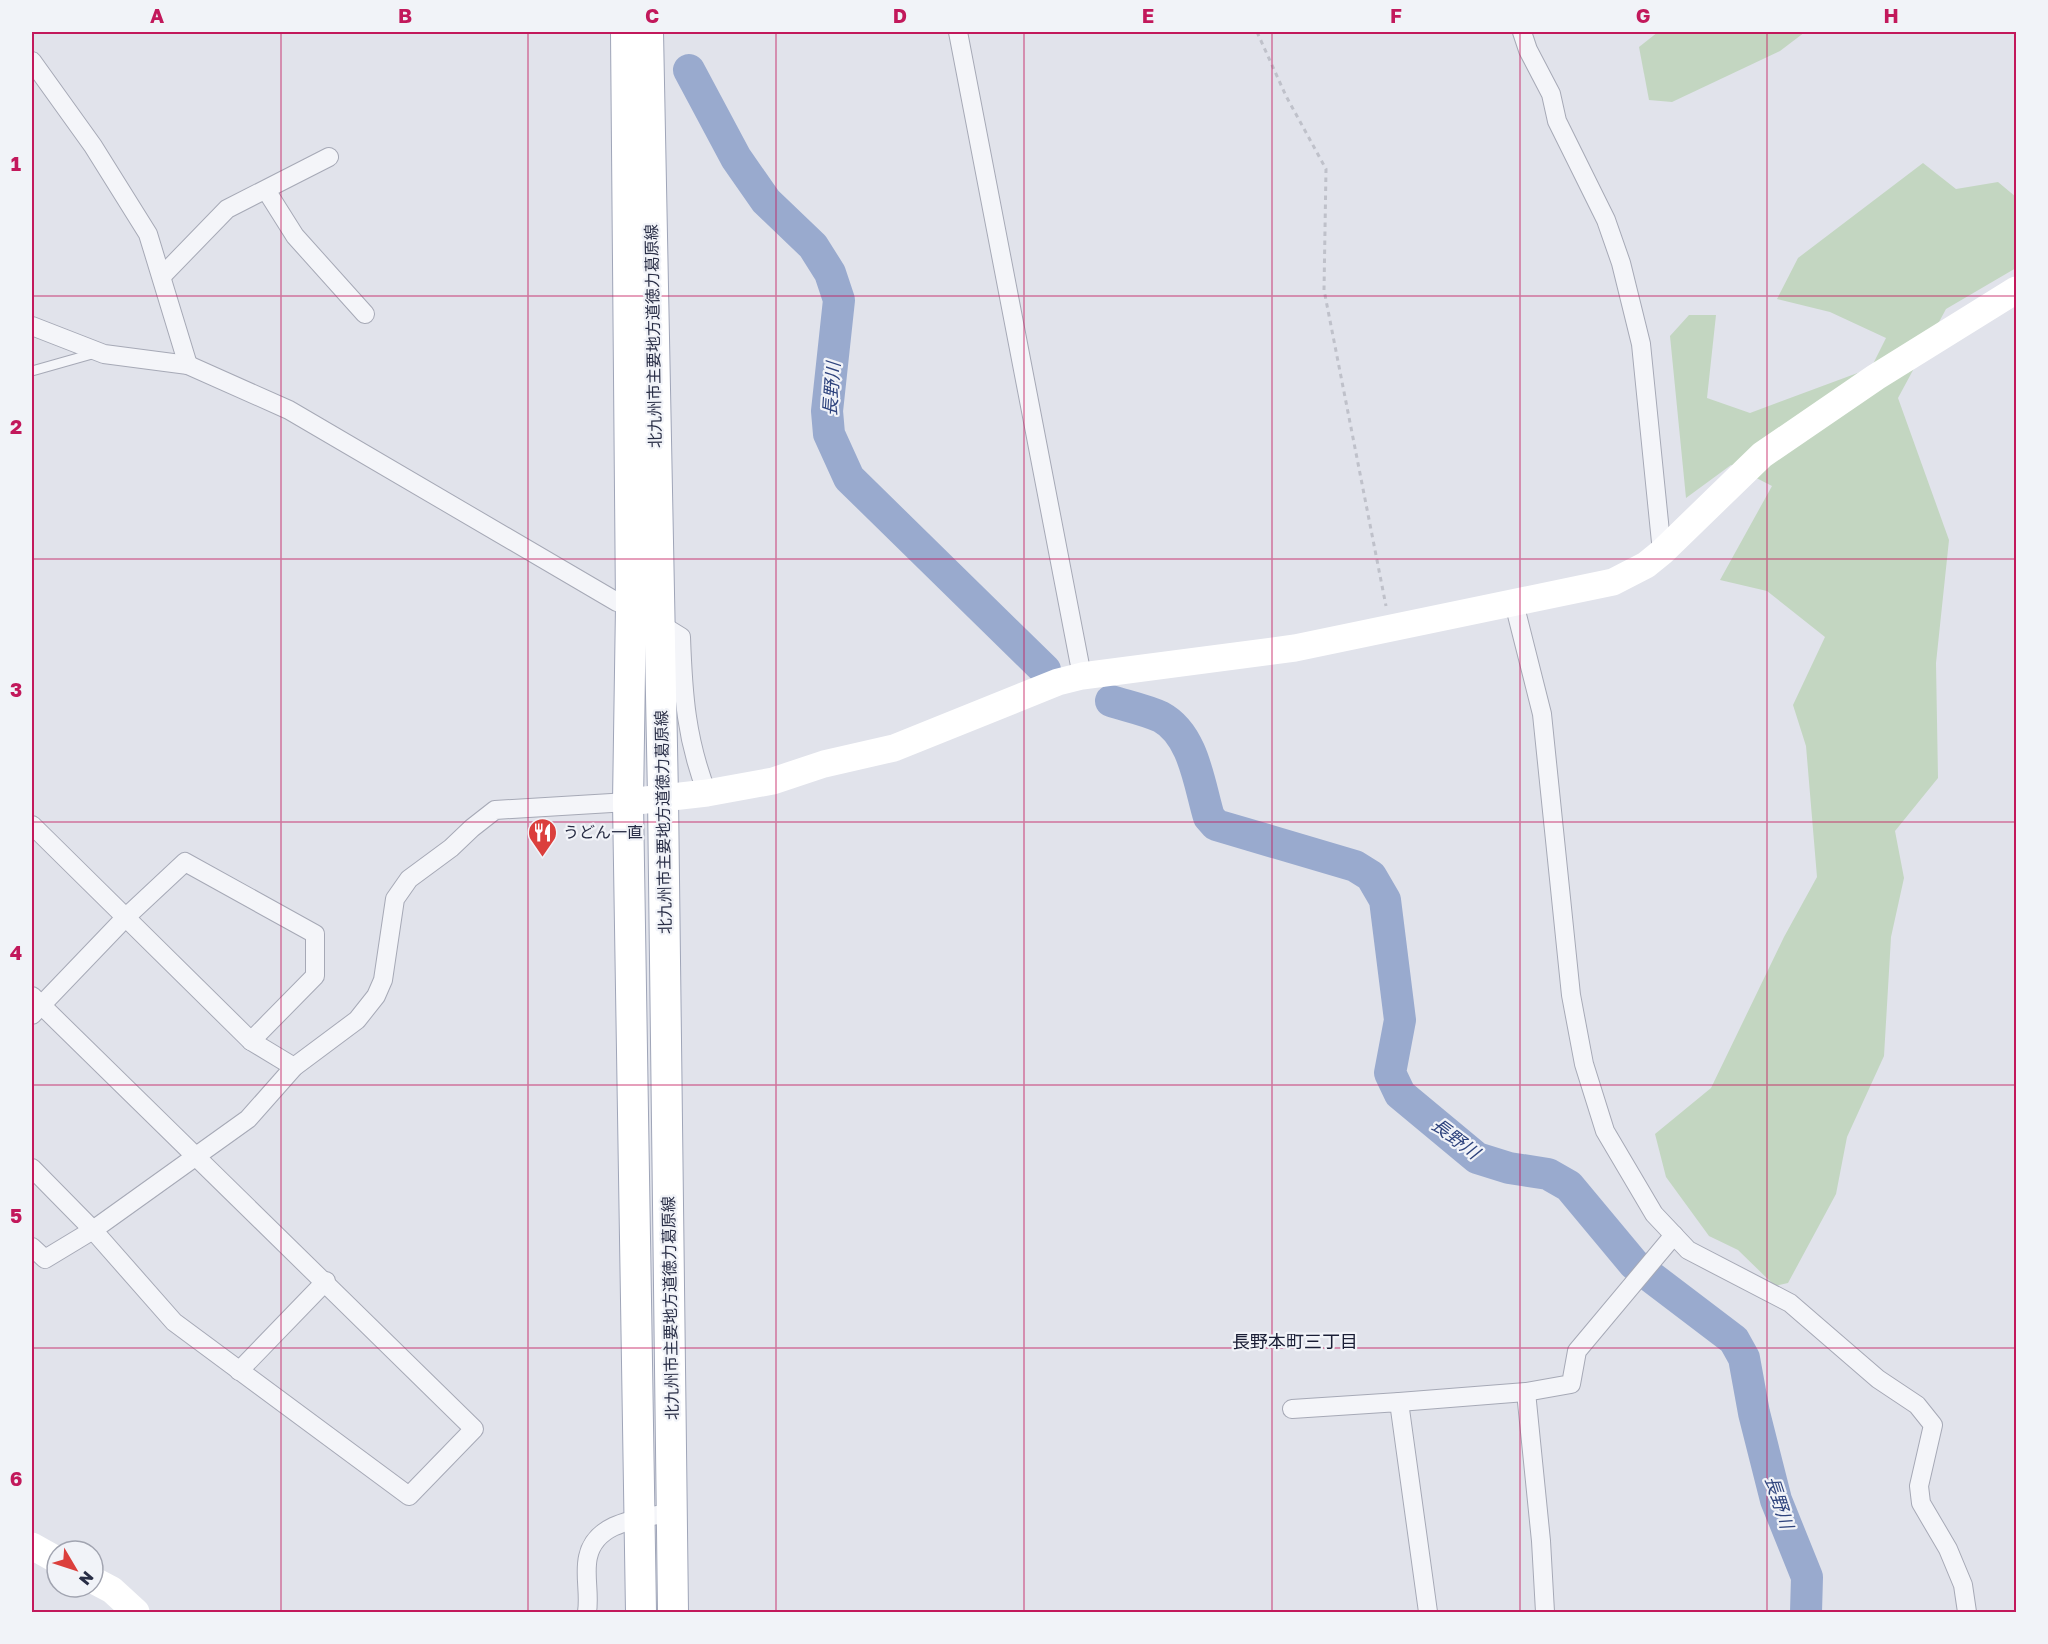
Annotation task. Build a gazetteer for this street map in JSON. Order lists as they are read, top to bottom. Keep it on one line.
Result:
{"streets":{"main road":["北九州市主要地方道徳力葛原線"]},"districts":["長野本町三丁目"],"water":["長野川"],"places":{"restaurant":["うどん一直"]},"north":"bottom right","grid":{"columns":["A","B","C","D","E","F","G","H"],"rows":["1","2","3","4","5","6"]}}
